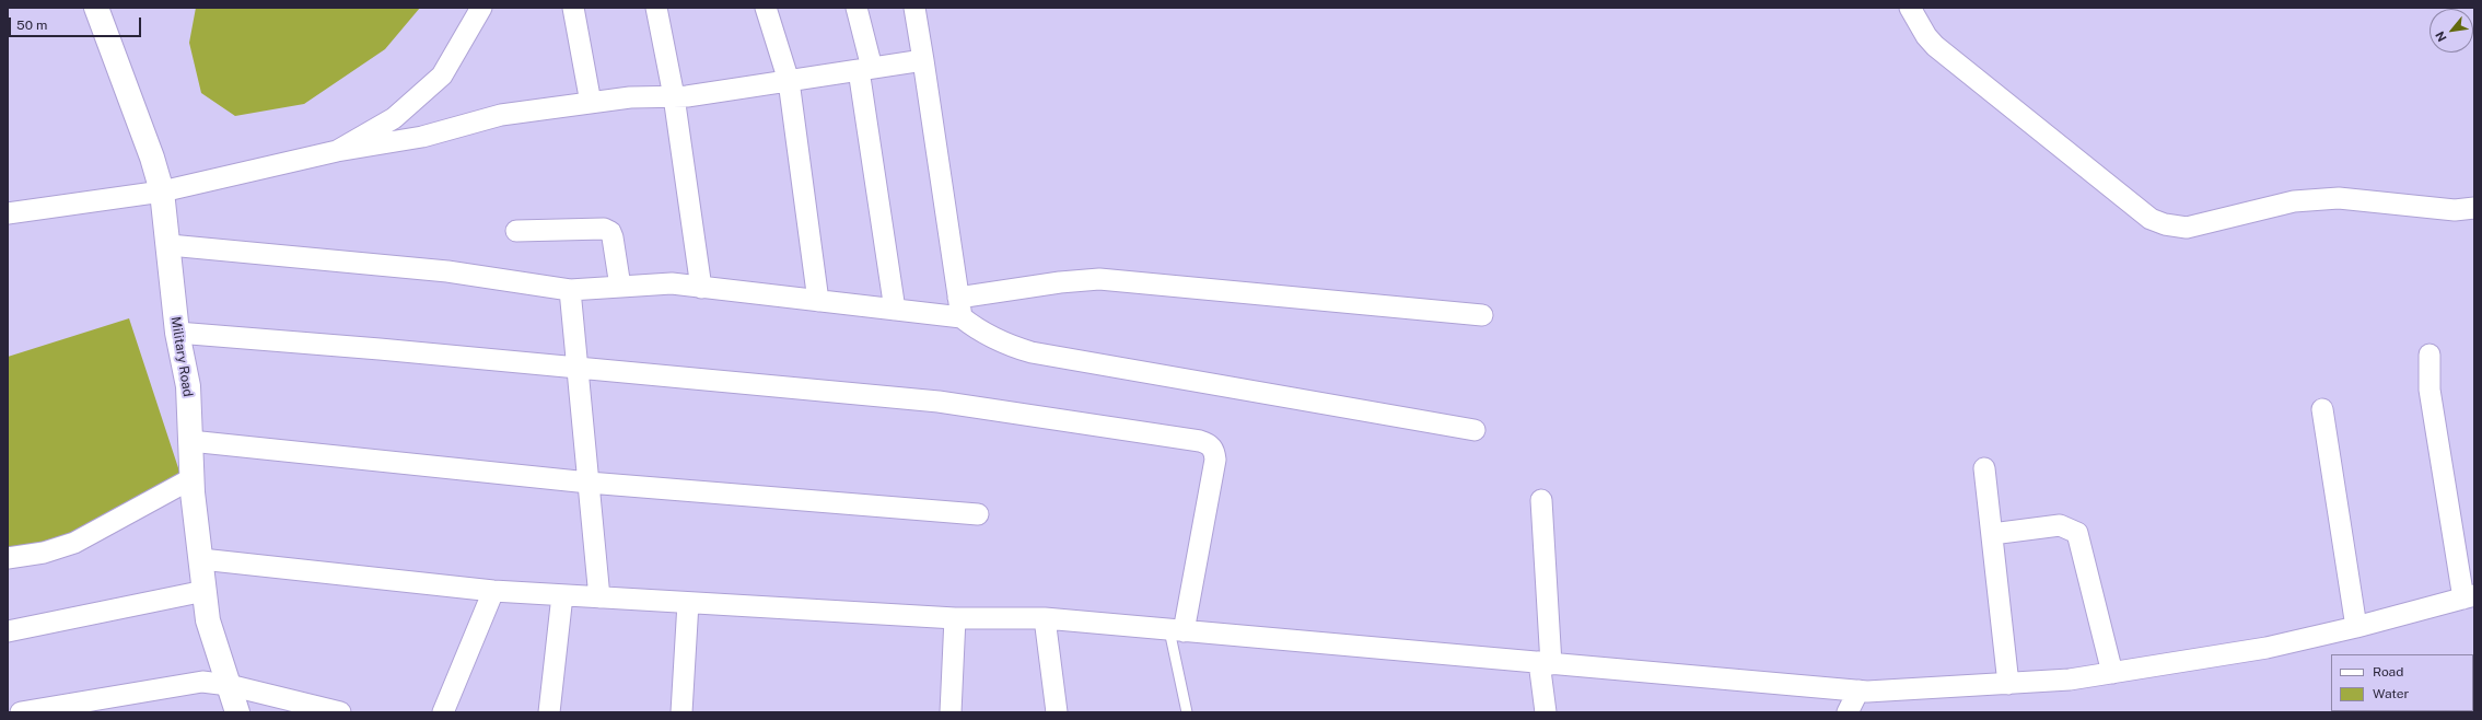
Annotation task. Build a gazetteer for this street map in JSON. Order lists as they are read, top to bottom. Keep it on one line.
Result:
{"streets":{"main road":["Military Road"]},"legend":["Road","Water"],"scale_bar":"50 m","north":"bottom left"}
